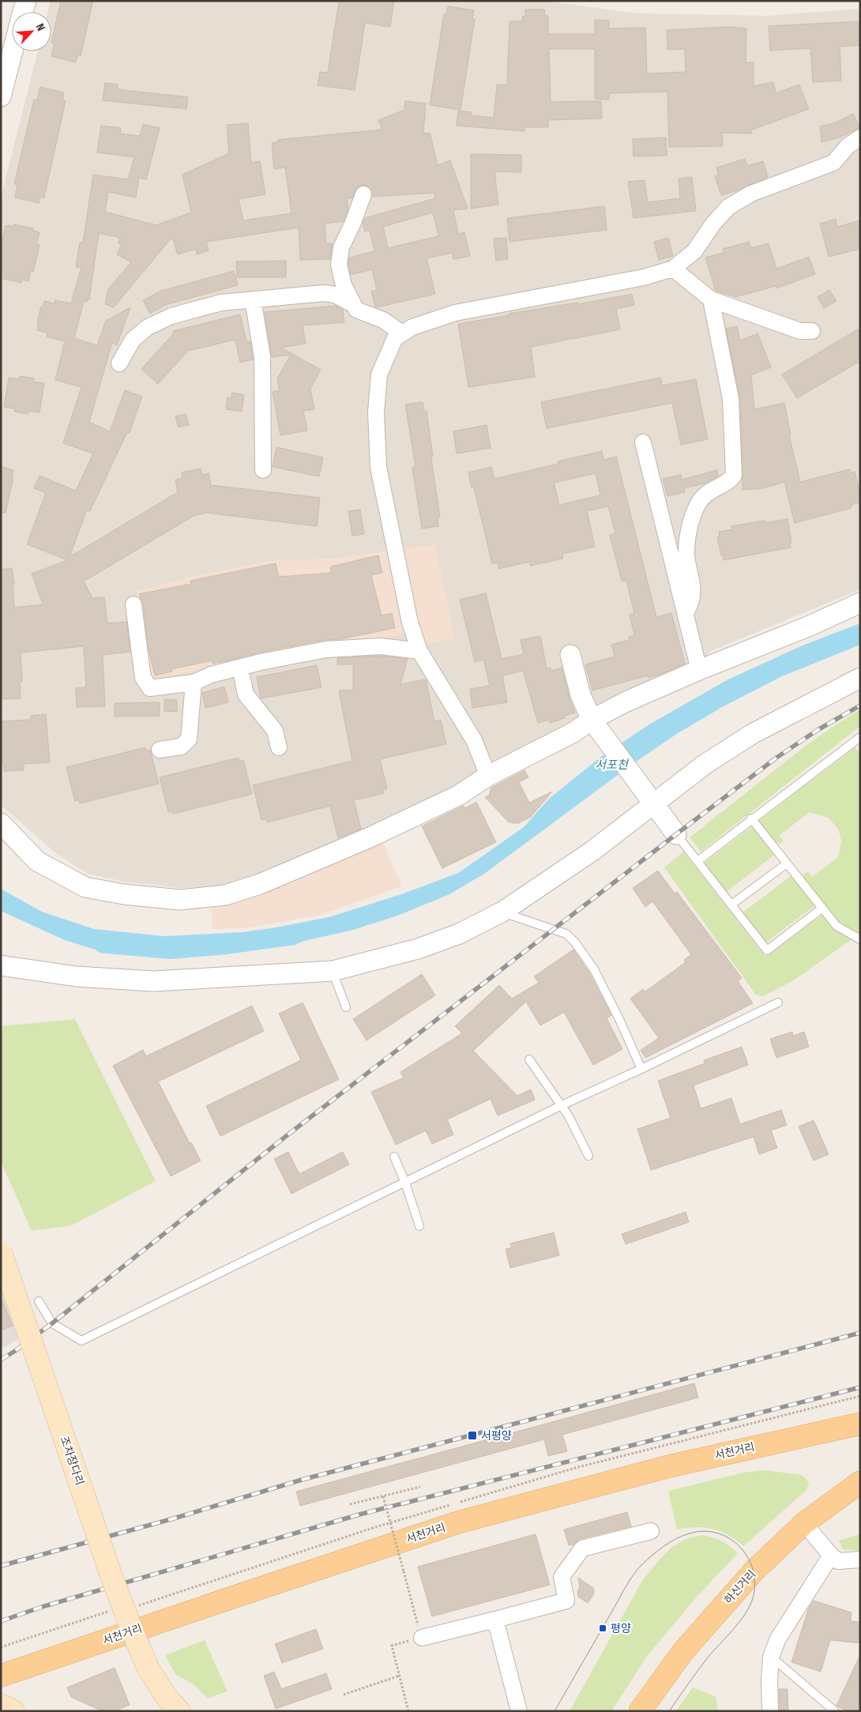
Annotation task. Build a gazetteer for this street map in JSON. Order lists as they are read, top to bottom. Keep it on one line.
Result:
{"streets":{"main road":["서천거리","조차장다리","하신거리"]},"water":["서포천"],"places":{"transit":["서평양","평양"]},"north":"top right"}
